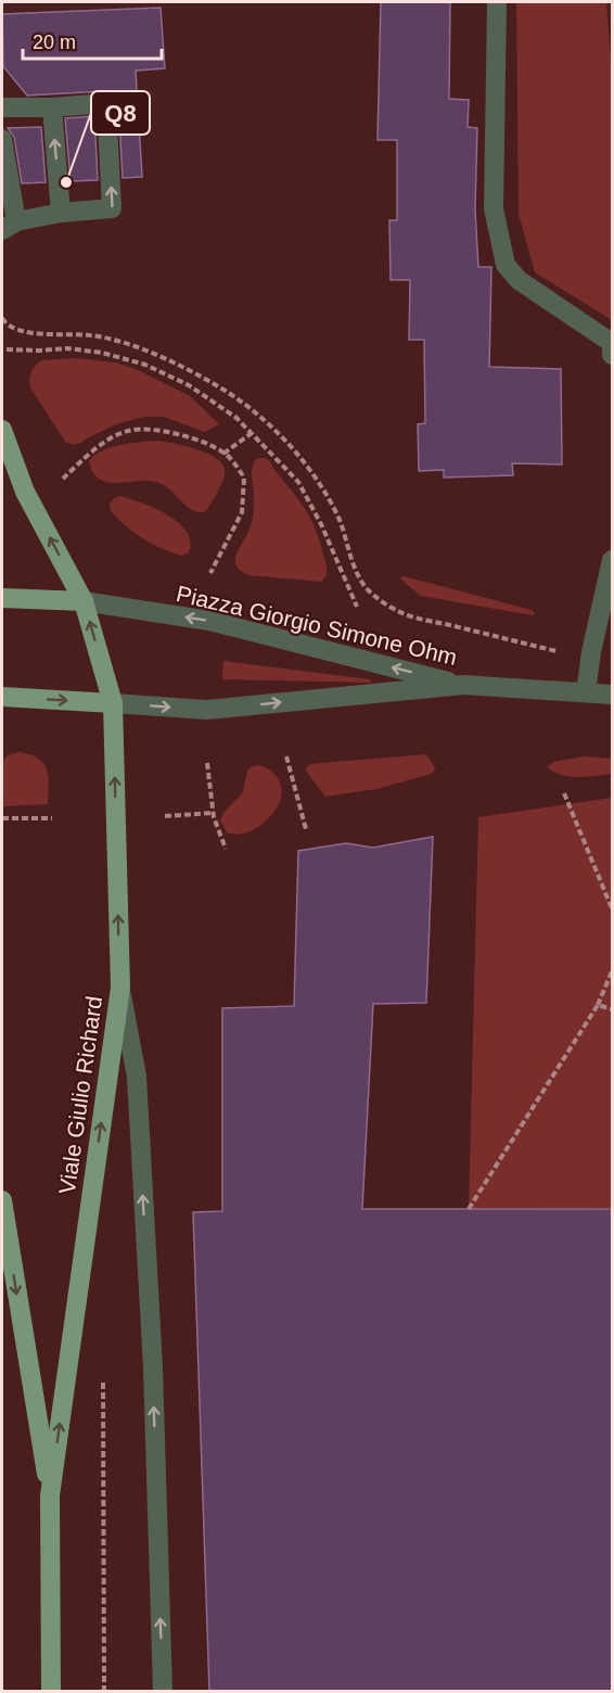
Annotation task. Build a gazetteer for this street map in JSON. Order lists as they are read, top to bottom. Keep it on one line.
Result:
{"streets":{"main road":["Piazza Giorgio Simone Ohm","Viale Giulio Richard"]},"places":["Q8"],"scale_bar":"20 m"}
